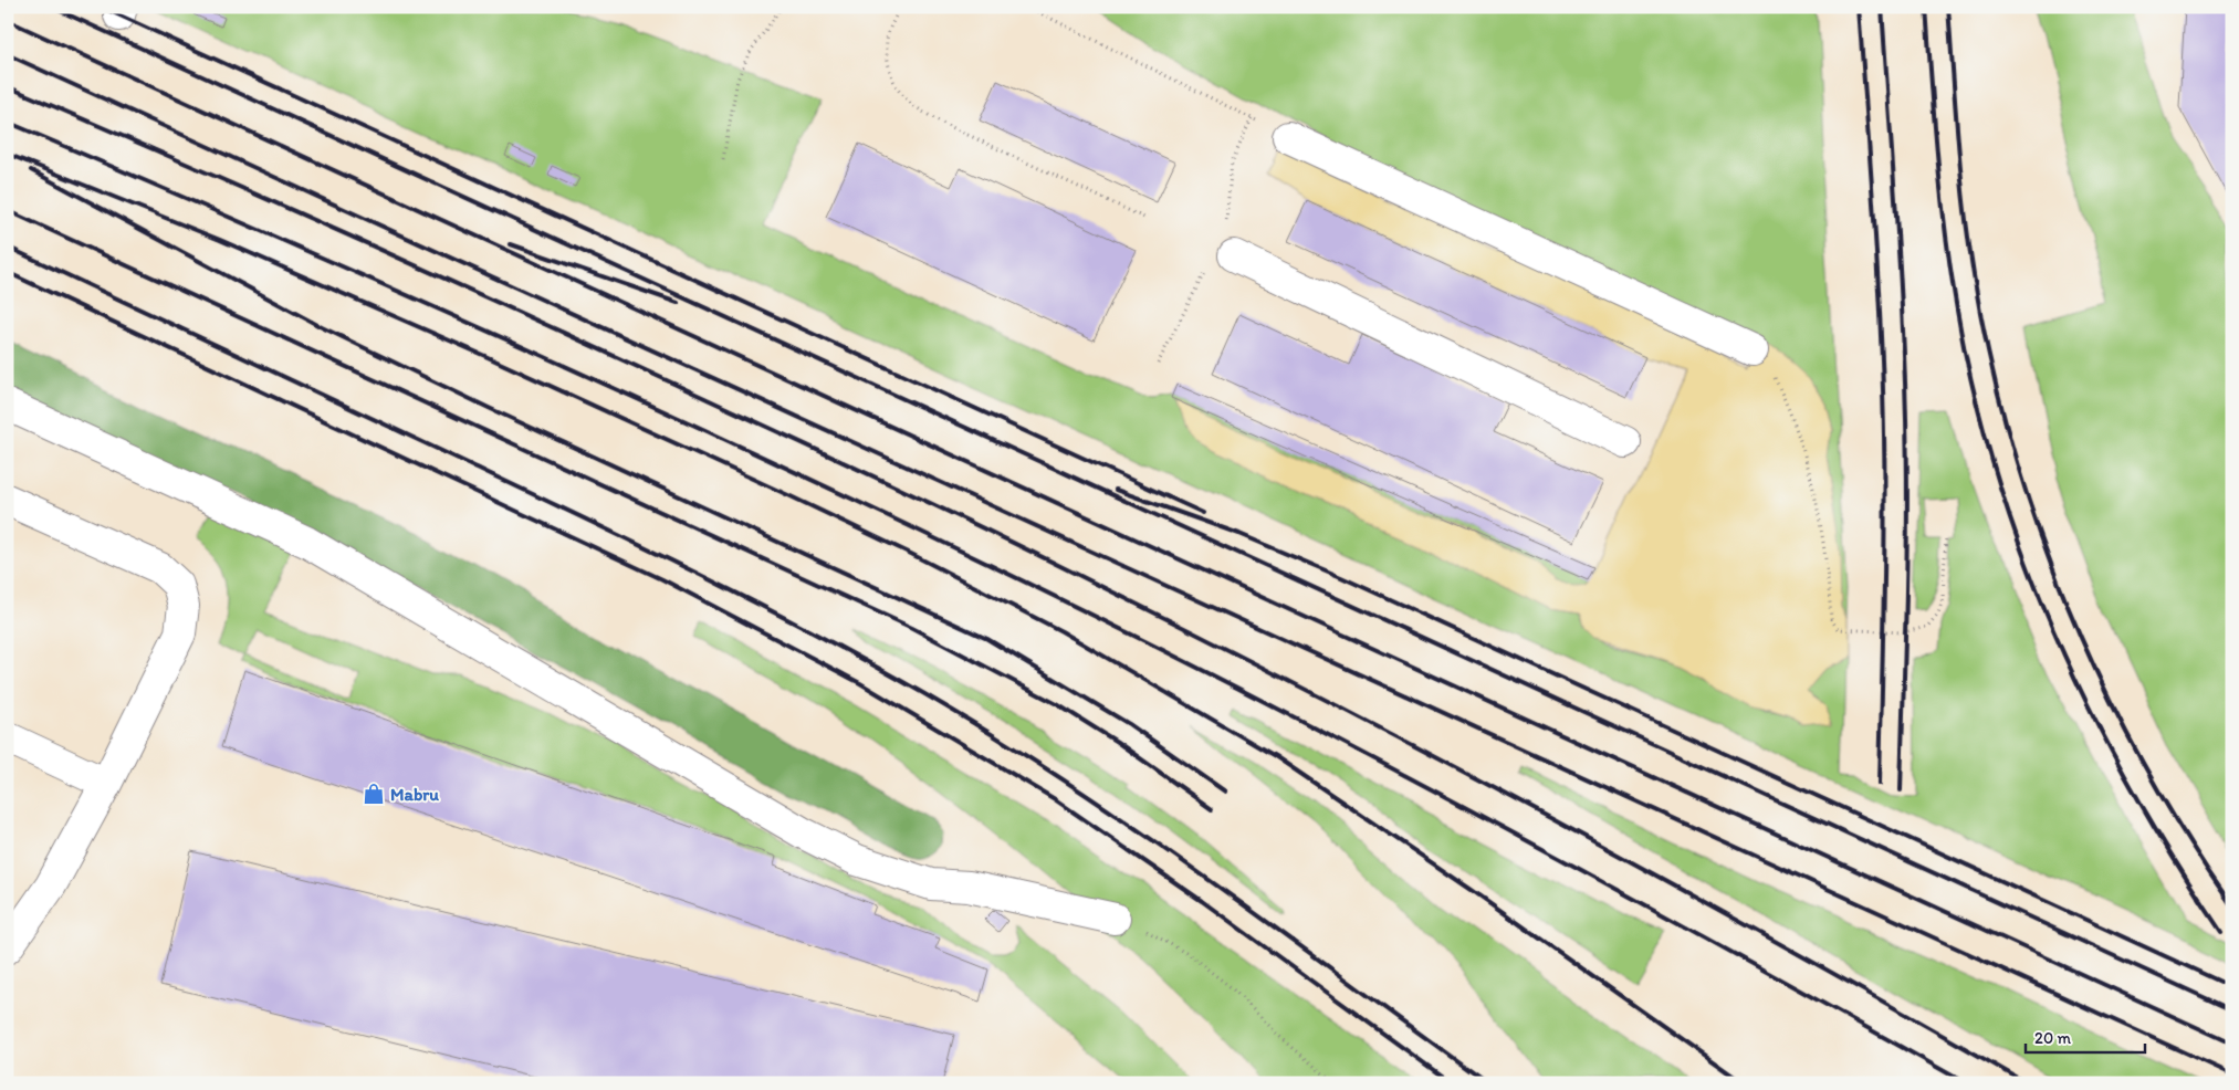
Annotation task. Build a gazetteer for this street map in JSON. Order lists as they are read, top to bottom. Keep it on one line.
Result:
{"places":{"shop":["Mabru"]},"scale_bar":"20 m"}
